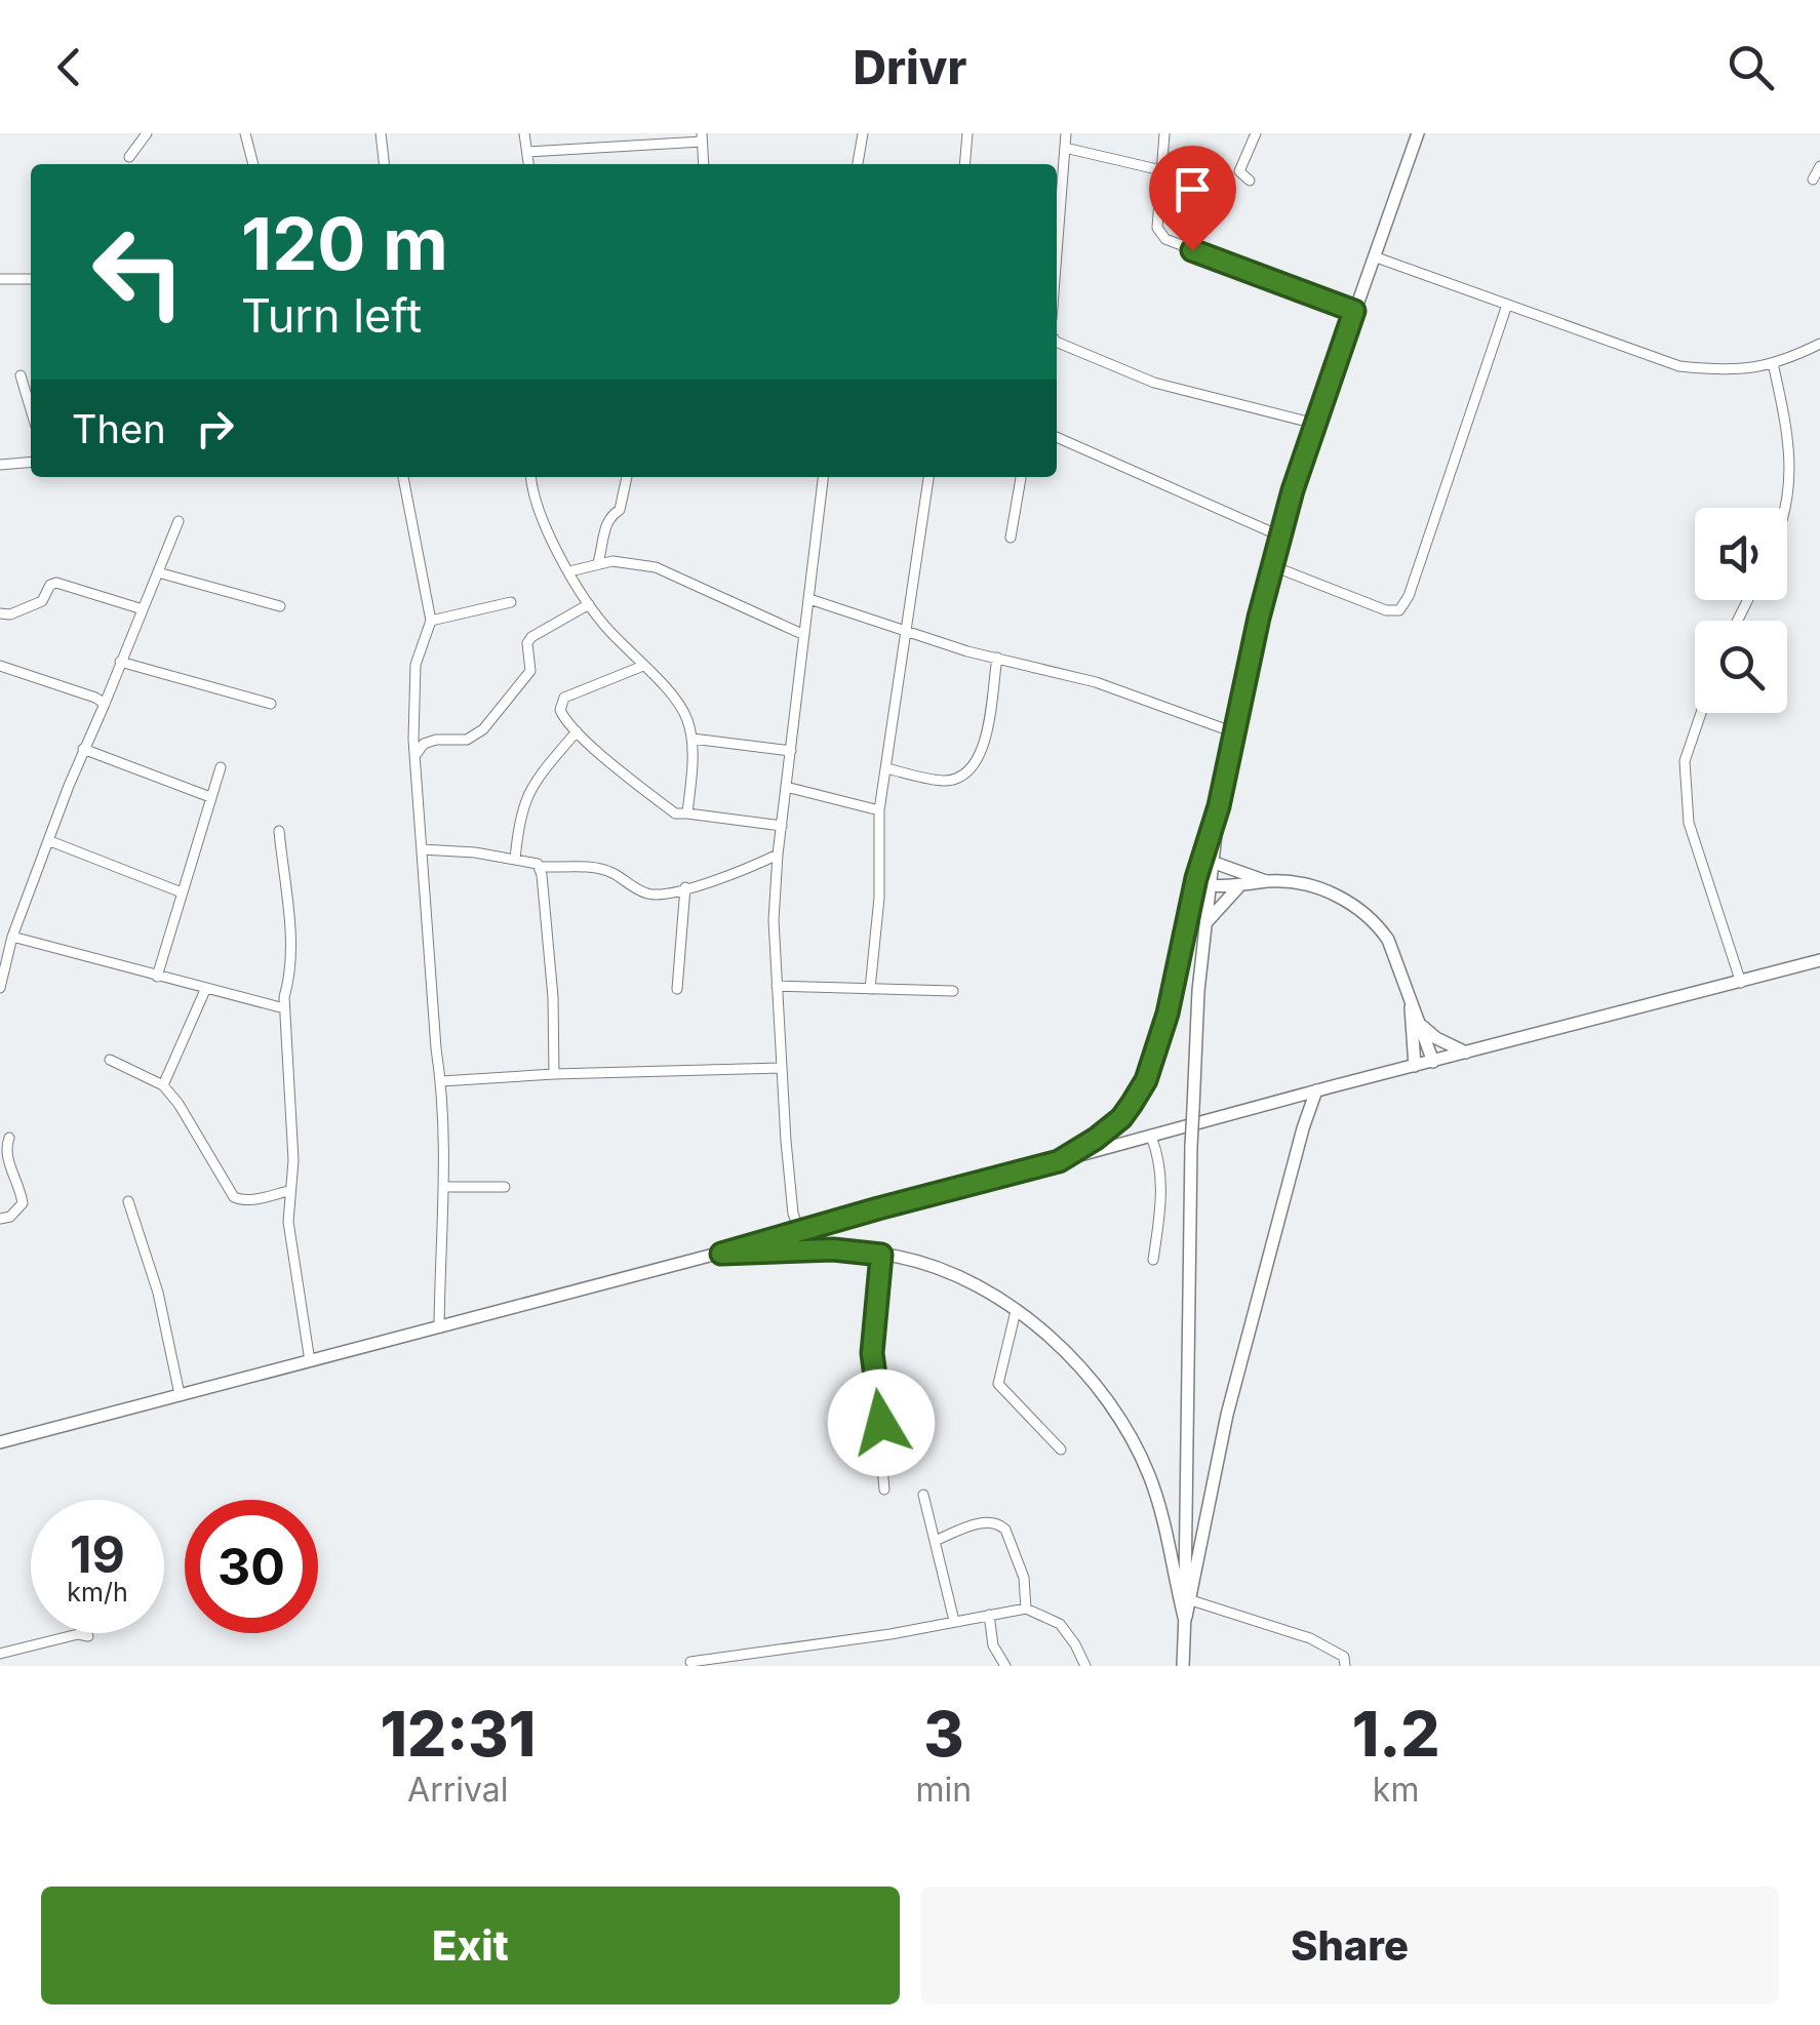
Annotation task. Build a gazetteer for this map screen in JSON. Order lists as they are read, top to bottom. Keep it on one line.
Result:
{"page":{"header":"Drivr","turn":["120 m","Turn left"],"then":"Then","speed":"19 km/h","limit":"30","eta":["12:31","Arrival","3","min","1.2","km"],"buttons":["Exit","Share"]}}
